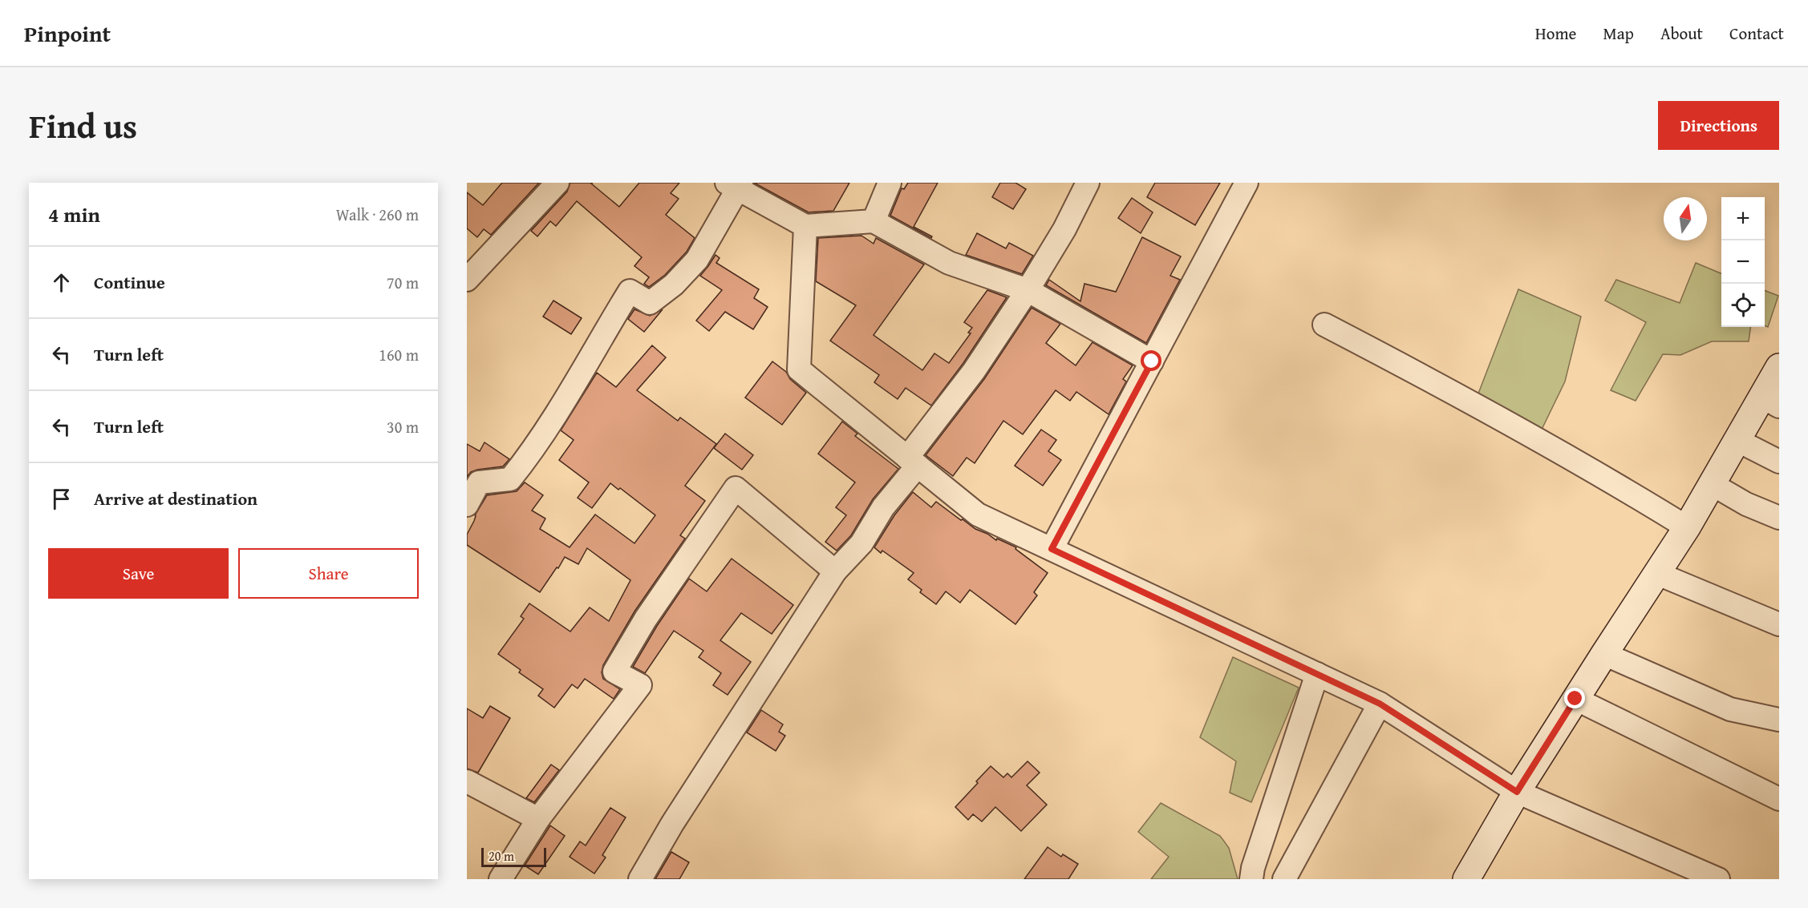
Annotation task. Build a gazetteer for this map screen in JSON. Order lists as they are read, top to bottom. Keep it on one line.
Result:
{"scale_bar":"20 m","north":"top","page":{"header":"Pinpoint","nav":["Home","Map","About","Contact"],"title":"Find us","buttons":["Directions",["Save","Share"]],"heading":["4 min","Walk · 260 m"],"map_buttons":["+","−"],"list":[["Continue","70 m"],["Turn left","160 m"],["Turn left","30 m"],"Arrive at destination"],"scale":"20 m"}}
